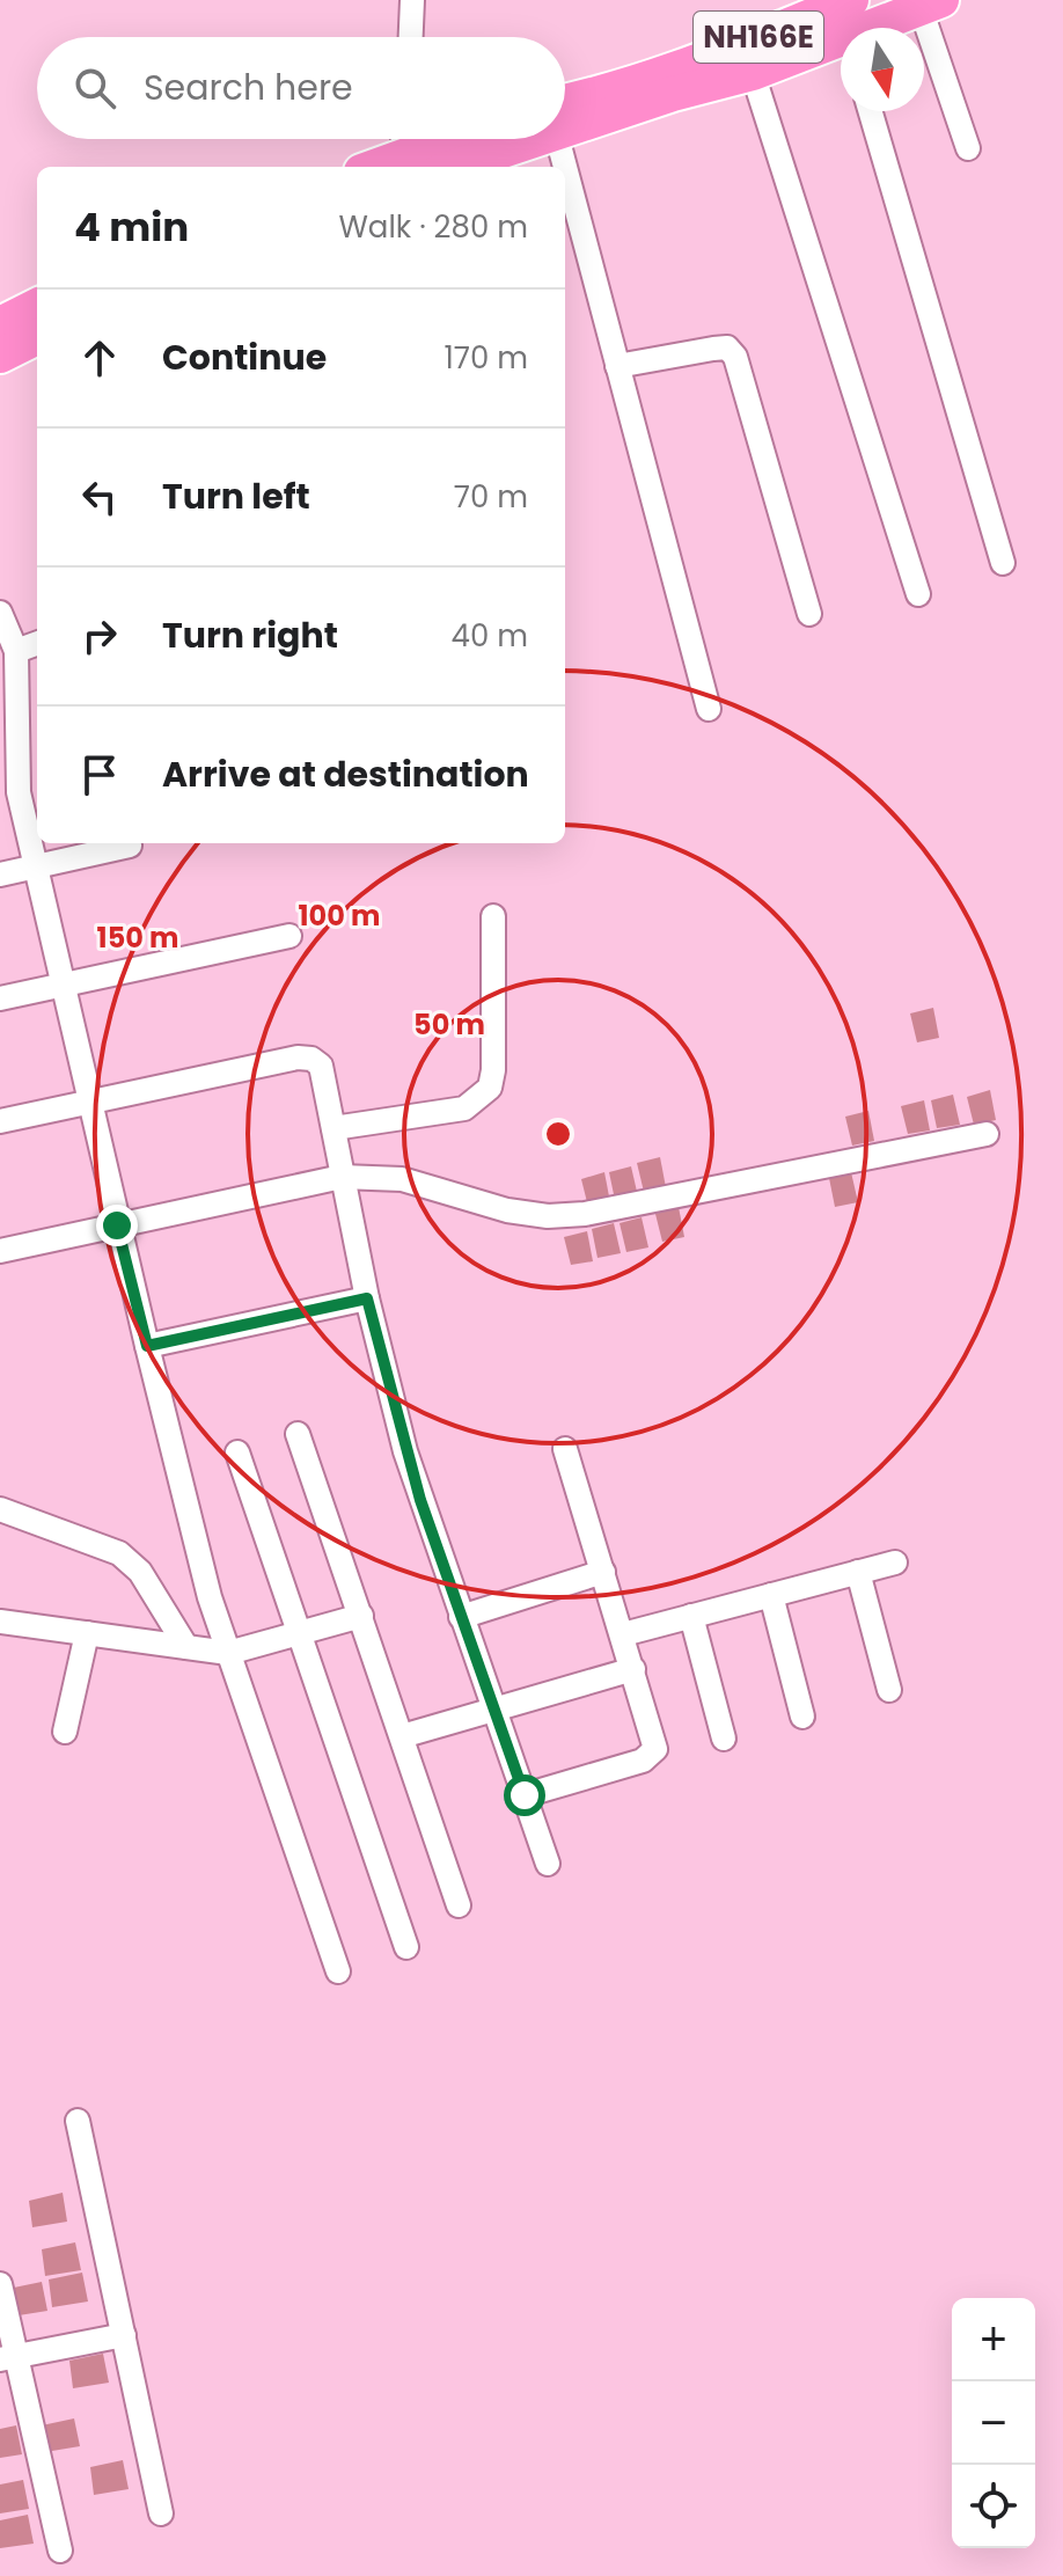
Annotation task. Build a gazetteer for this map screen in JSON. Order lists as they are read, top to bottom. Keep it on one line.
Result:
{"streets":{"highway":["NH166E"]},"north":"bottom","page":{"search":"Search here","heading":["4 min","Walk · 280 m"],"list":[["Continue","170 m"],["Turn left","70 m"],["Turn right","40 m"],"Arrive at destination"],"map_buttons":["+","−"]},"rings":["100 m","150 m","50 m"]}
